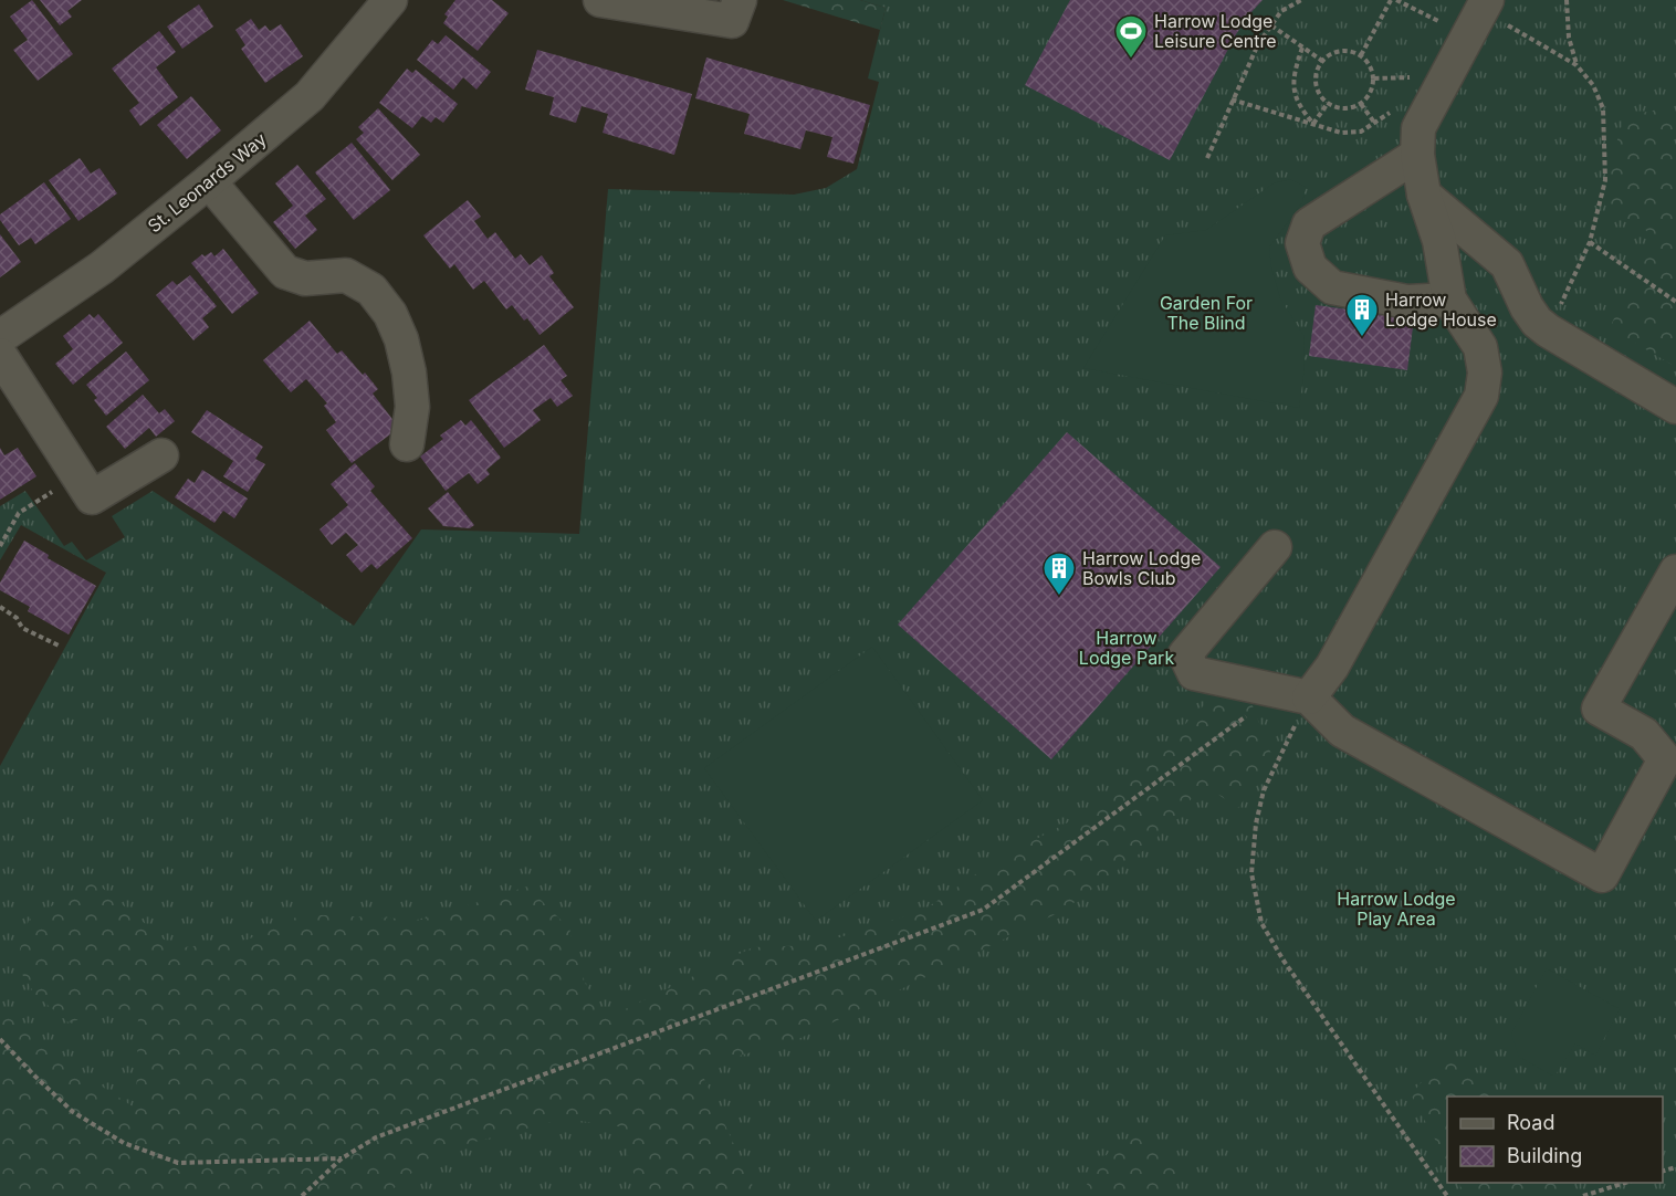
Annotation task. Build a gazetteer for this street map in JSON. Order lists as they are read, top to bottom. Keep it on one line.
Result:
{"streets":{"street":["St. Leonards Way"]},"parks":["Garden For The Blind","Harrow Lodge Park","Harrow Lodge Play Area"],"places":{"sports":["Harrow Lodge Leisure Centre"],"building":["Harrow Lodge House","Harrow Lodge Bowls Club"]},"legend":["Road","Building"]}
